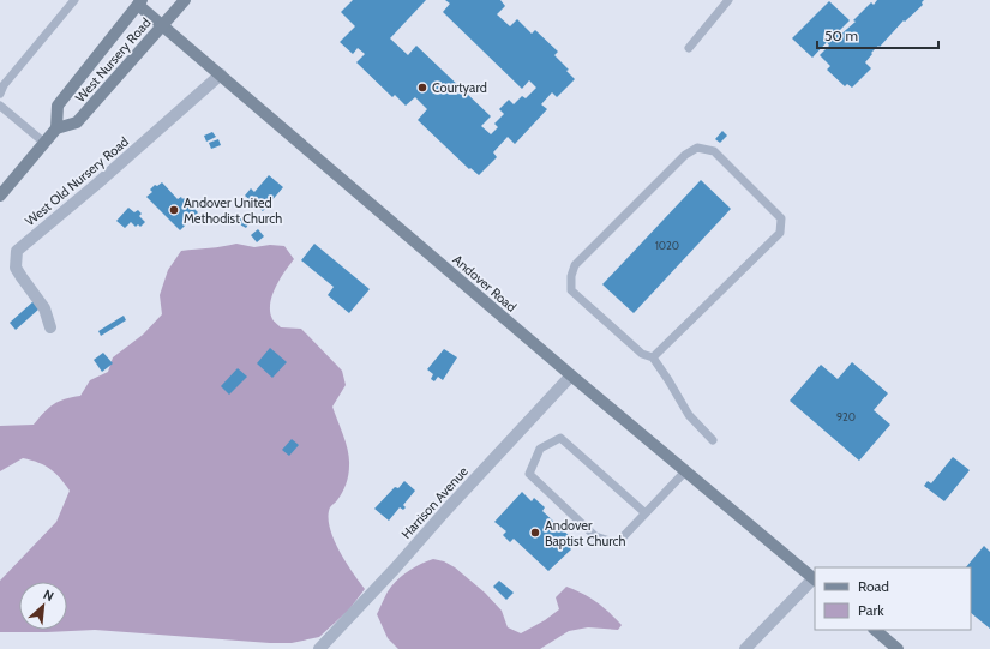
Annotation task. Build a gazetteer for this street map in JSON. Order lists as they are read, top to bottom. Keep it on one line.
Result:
{"streets":{"street":["West Nursery Road","West Old Nursery Road","Andover Road","Harrison Avenue"]},"crossings":[["West Nursery Road","Andover Road"],["West Old Nursery Road","Andover Road"],["Andover Road","Harrison Avenue"]],"places":["Courtyard","Andover United Methodist Church","Andover Baptist Church"],"house_numbers":["1020","920"],"legend":["Road","Park"],"scale_bar":"50 m","north":"top right"}
